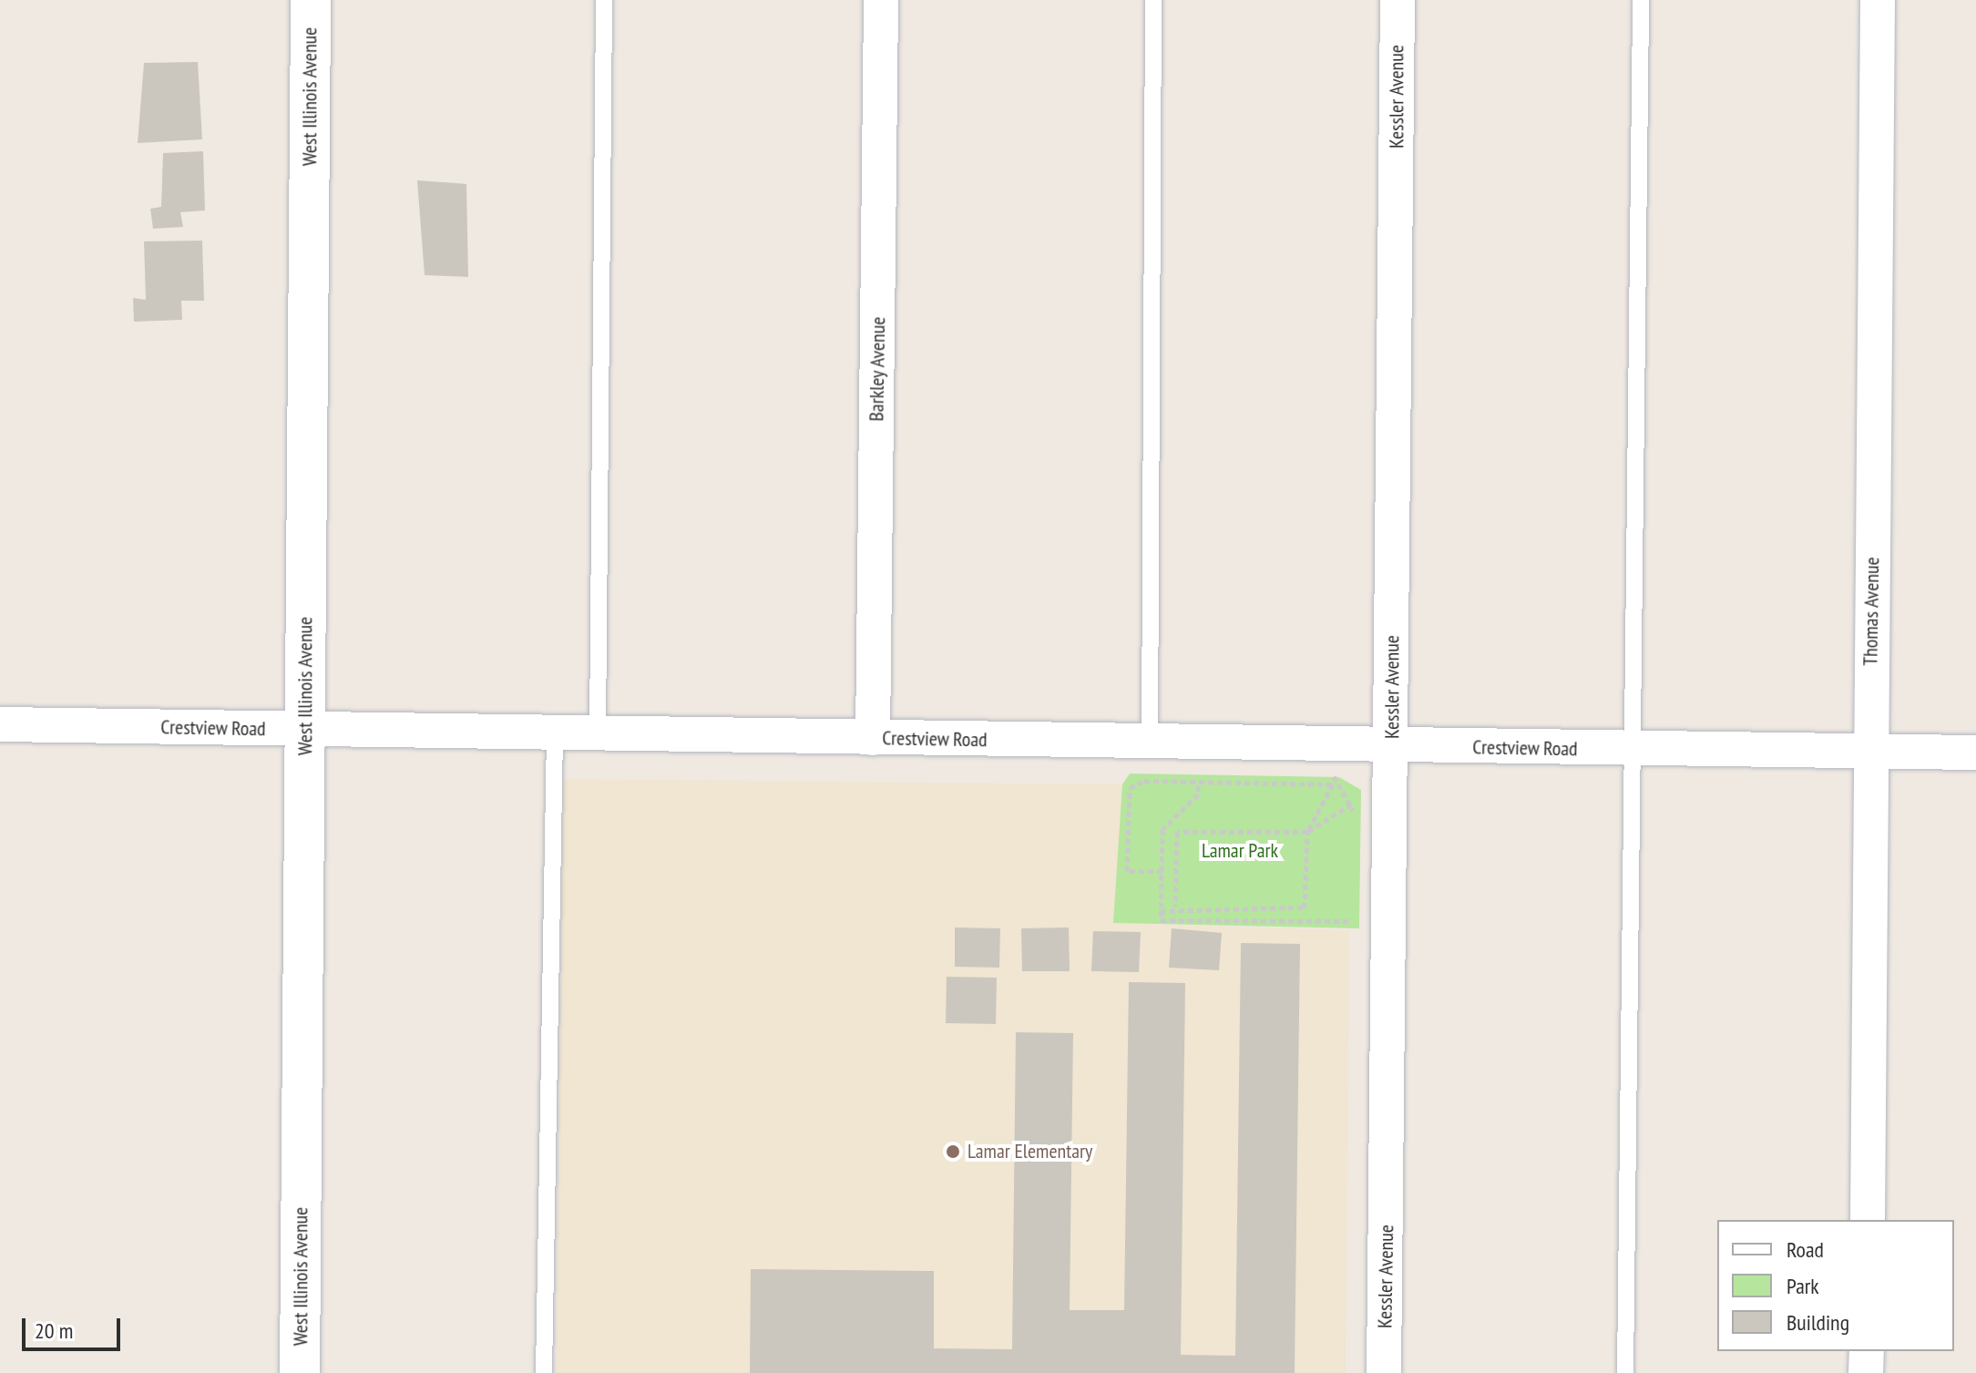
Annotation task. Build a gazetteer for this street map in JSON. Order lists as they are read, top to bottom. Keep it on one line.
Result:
{"streets":{"main road":["West Illinois Avenue"],"street":["Kessler Avenue","Barkley Avenue","Thomas Avenue","Crestview Road"]},"crossings":[["West Illinois Avenue","Crestview Road"],["Kessler Avenue","Crestview Road"],["Barkley Avenue","Crestview Road"],["Thomas Avenue","Crestview Road"]],"parks":["Lamar Park"],"places":["Lamar Elementary"],"legend":["Road","Park","Building"],"scale_bar":"20 m"}
